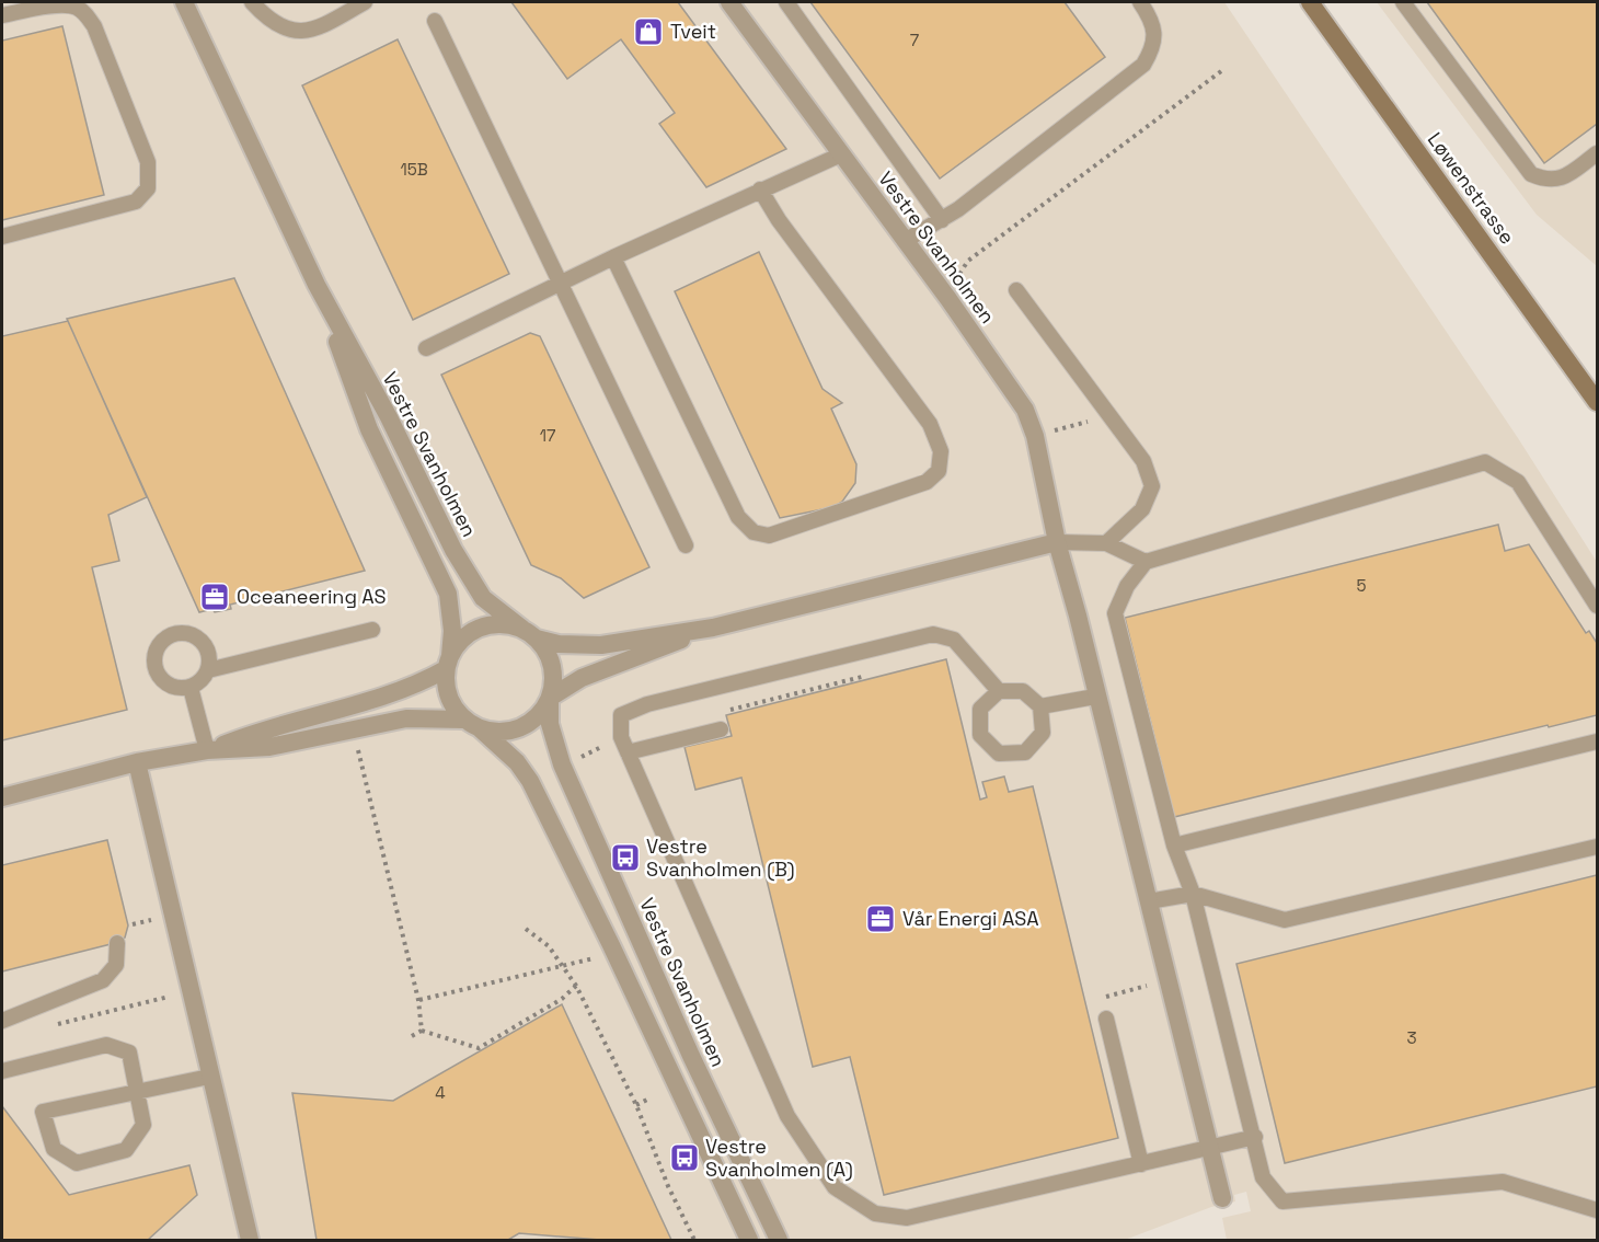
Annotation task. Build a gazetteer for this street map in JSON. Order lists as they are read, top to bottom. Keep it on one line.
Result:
{"streets":{"main road":["Løwenstrasse"],"street":["Vestre Svanholmen"]},"places":{"shop":["Tveit"],"office":["Oceaneering AS","Vår Energi ASA"],"bus stop":["Vestre Svanholmen (B)","Vestre Svanholmen (A)"]},"house_numbers":["7","15B","17","5","3","4"]}
